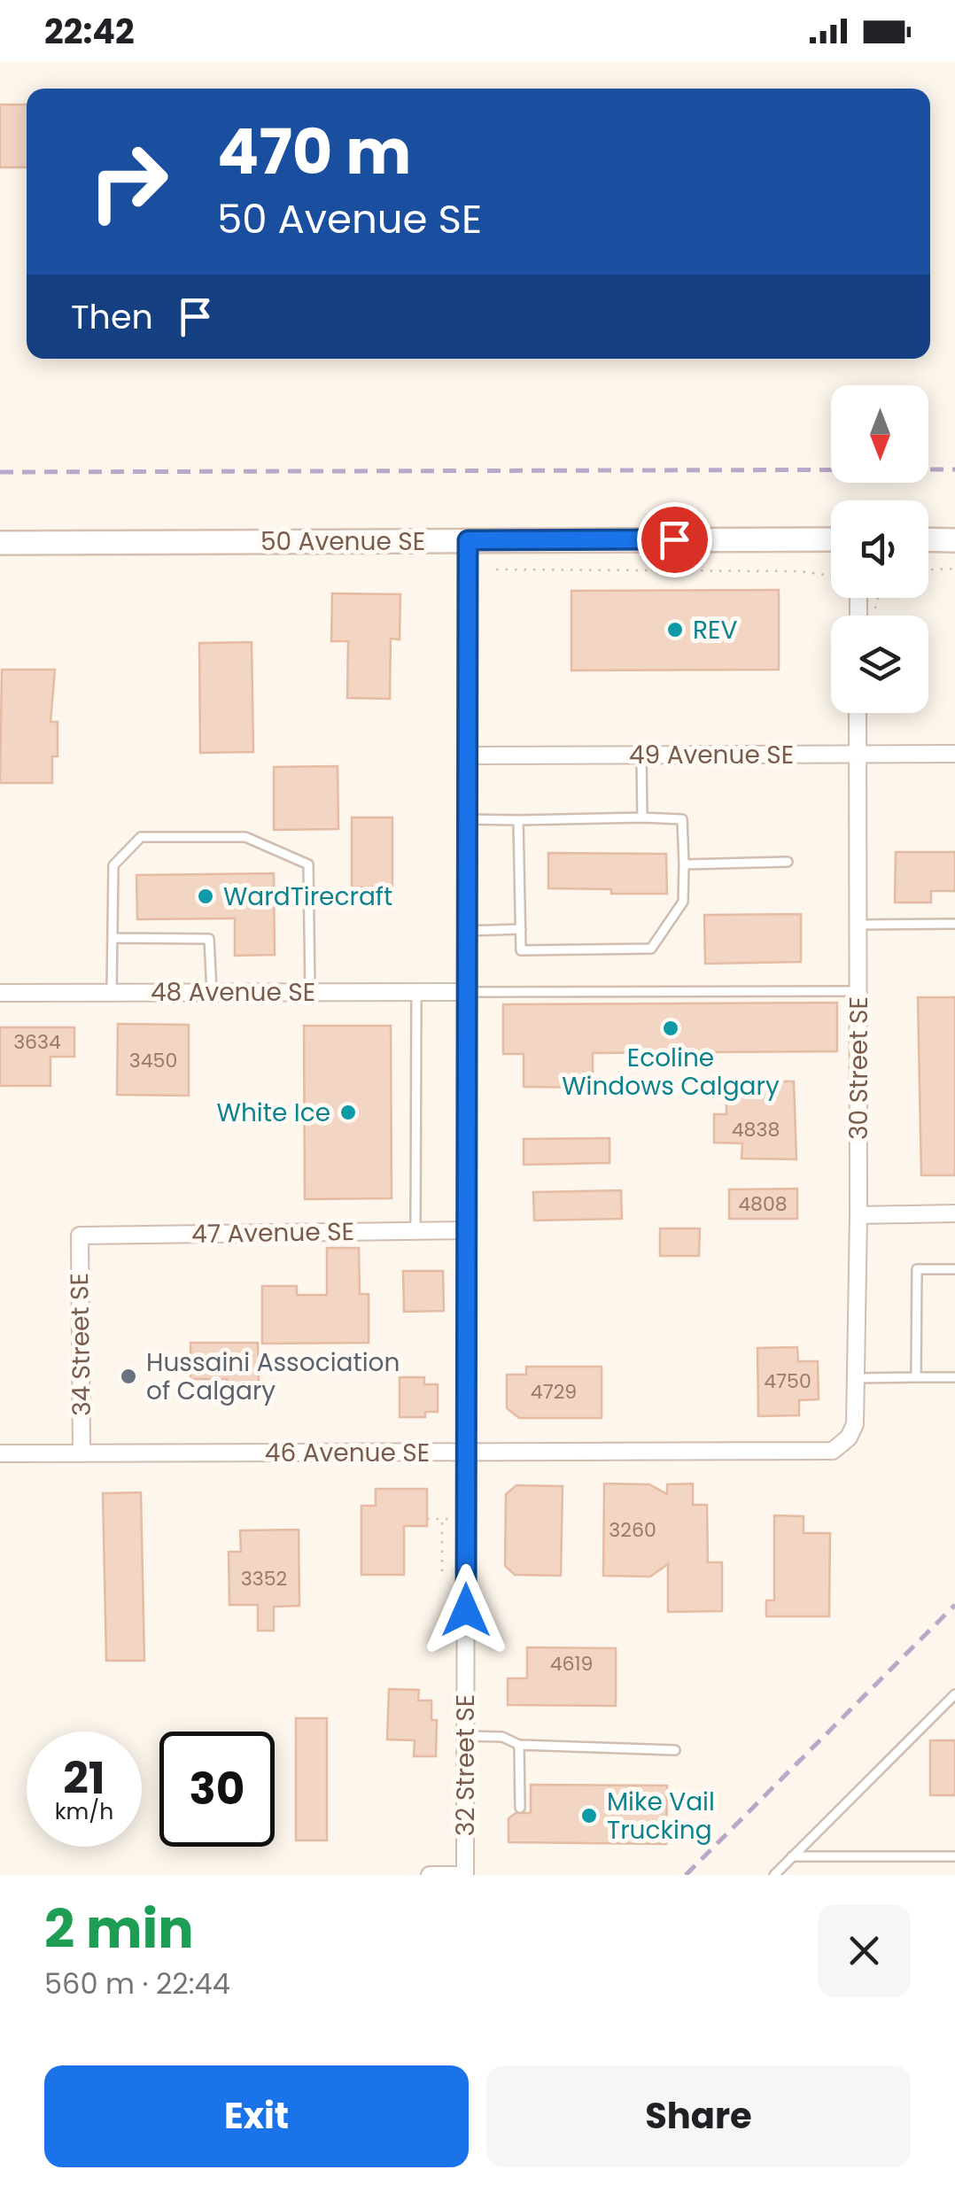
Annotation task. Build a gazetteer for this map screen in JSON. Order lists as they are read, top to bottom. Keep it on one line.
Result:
{"streets":{"street":["50 Avenue SE","49 Avenue SE","48 Avenue SE","30 Street SE","47 Avenue SE","34 Street SE","46 Avenue SE","32 Street SE"]},"crossings":[["50 Avenue SE","32 Street SE"],["49 Avenue SE","30 Street SE"],["49 Avenue SE","32 Street SE"],["48 Avenue SE","32 Street SE"],["30 Street SE","46 Avenue SE"],["47 Avenue SE","34 Street SE"],["47 Avenue SE","32 Street SE"],["34 Street SE","46 Avenue SE"],["46 Avenue SE","32 Street SE"]],"places":["REV","WardTirecraft","Ecoline Windows Calgary","White Ice","Hussaini Association of Calgary","Mike Vail Trucking"],"house_numbers":["3634","3450","4838","4808","4750","4729","3260","3352","4619"],"north":"bottom","page":{"status":"22:42","turn":["470 m","50 Avenue SE"],"then":"Then","speed":"21 km/h","limit":"30","heading":["2 min","560 m · 22:44"],"buttons":["Exit","Share"]}}
